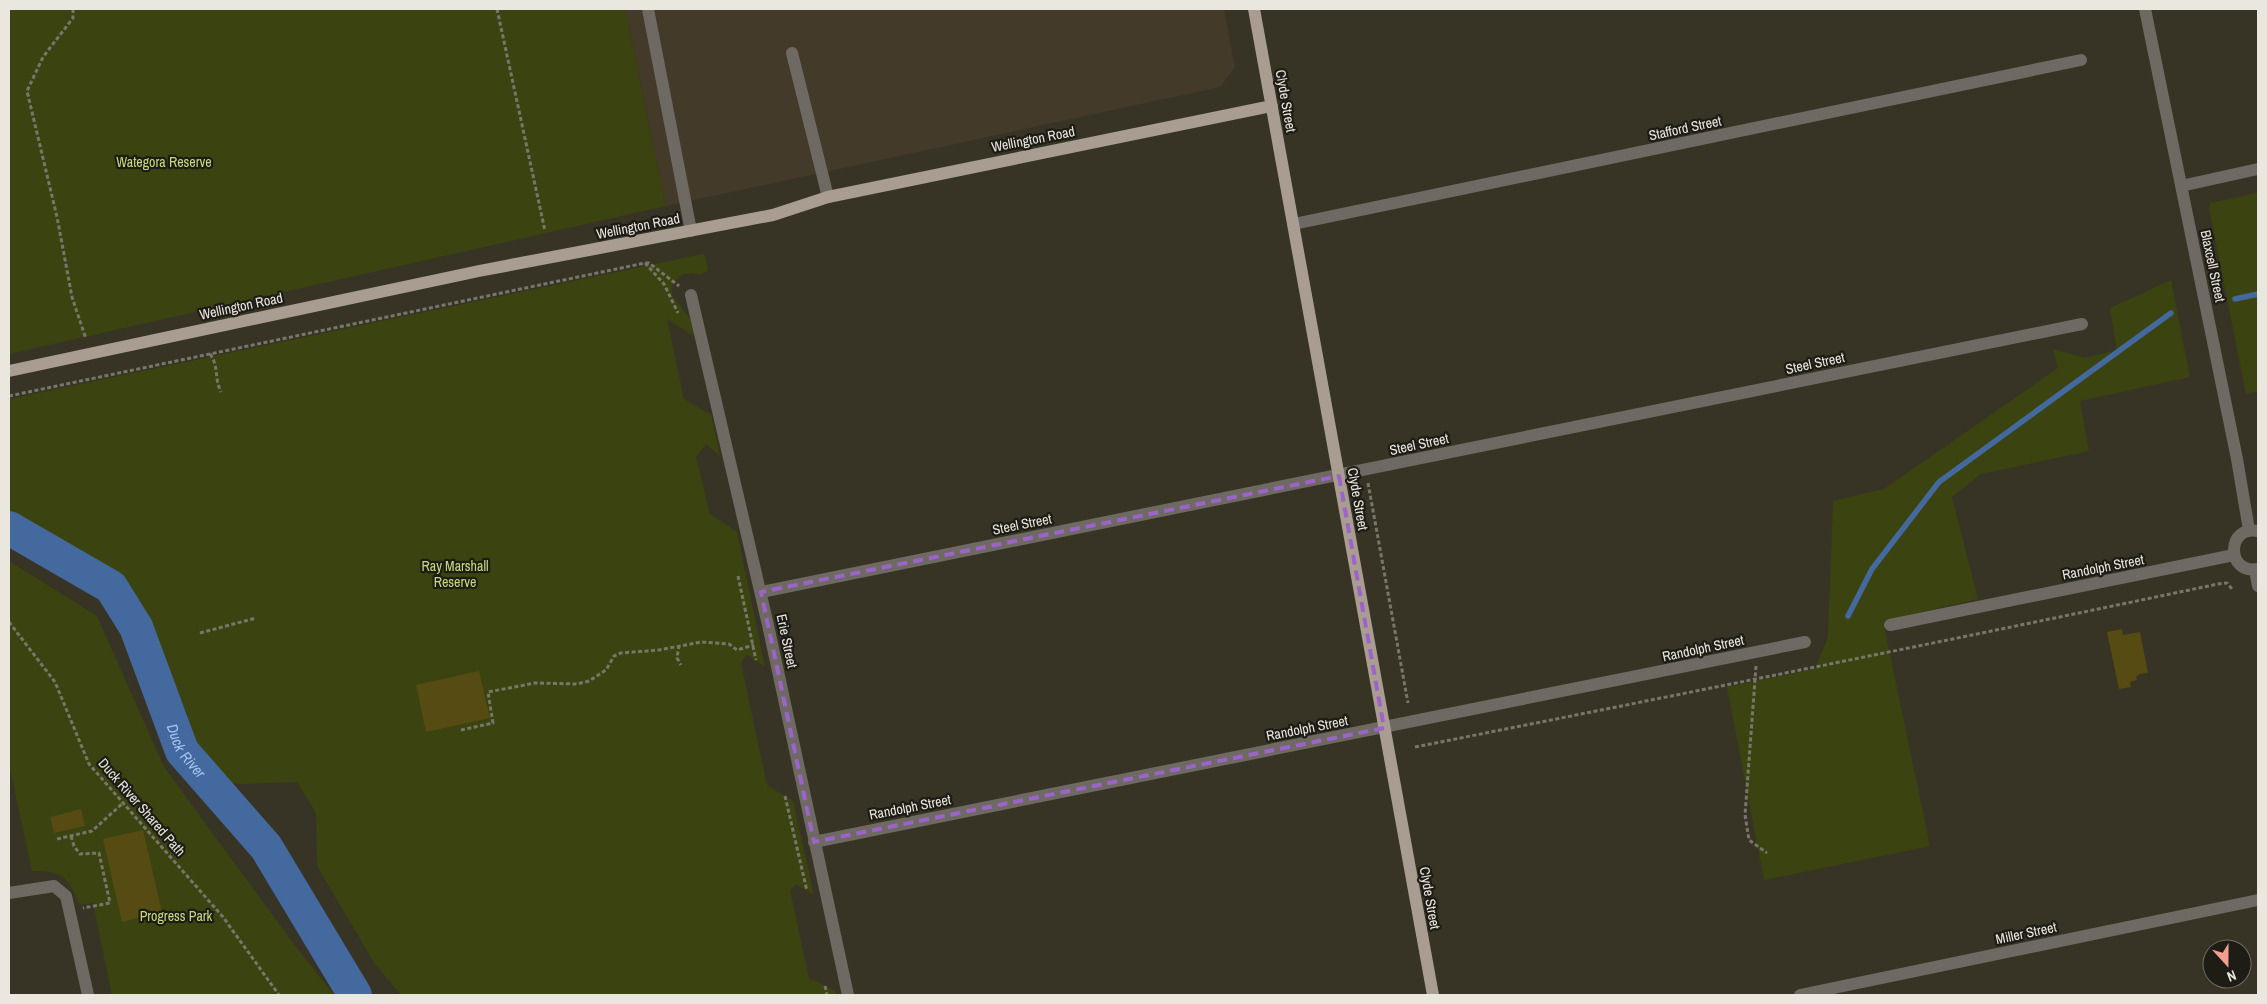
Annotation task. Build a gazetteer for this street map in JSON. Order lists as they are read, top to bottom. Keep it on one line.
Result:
{"streets":{"main road":["Clyde Street","Wellington Road"],"street":["Stafford Street","Blaxcell Street","Steel Street","Randolph Street","Erie Street","Miller Street"],"path":["Duck River Shared Path"]},"crossings":[["Clyde Street","Stafford Street"],["Clyde Street","Wellington Road"],["Clyde Street","Steel Street"],["Clyde Street","Randolph Street"],["Steel Street","Erie Street"],["Randolph Street","Erie Street"]],"water":["Duck River"],"parks":["Wategora Reserve","Ray Marshall Reserve","Progress Park"],"north":"bottom"}
